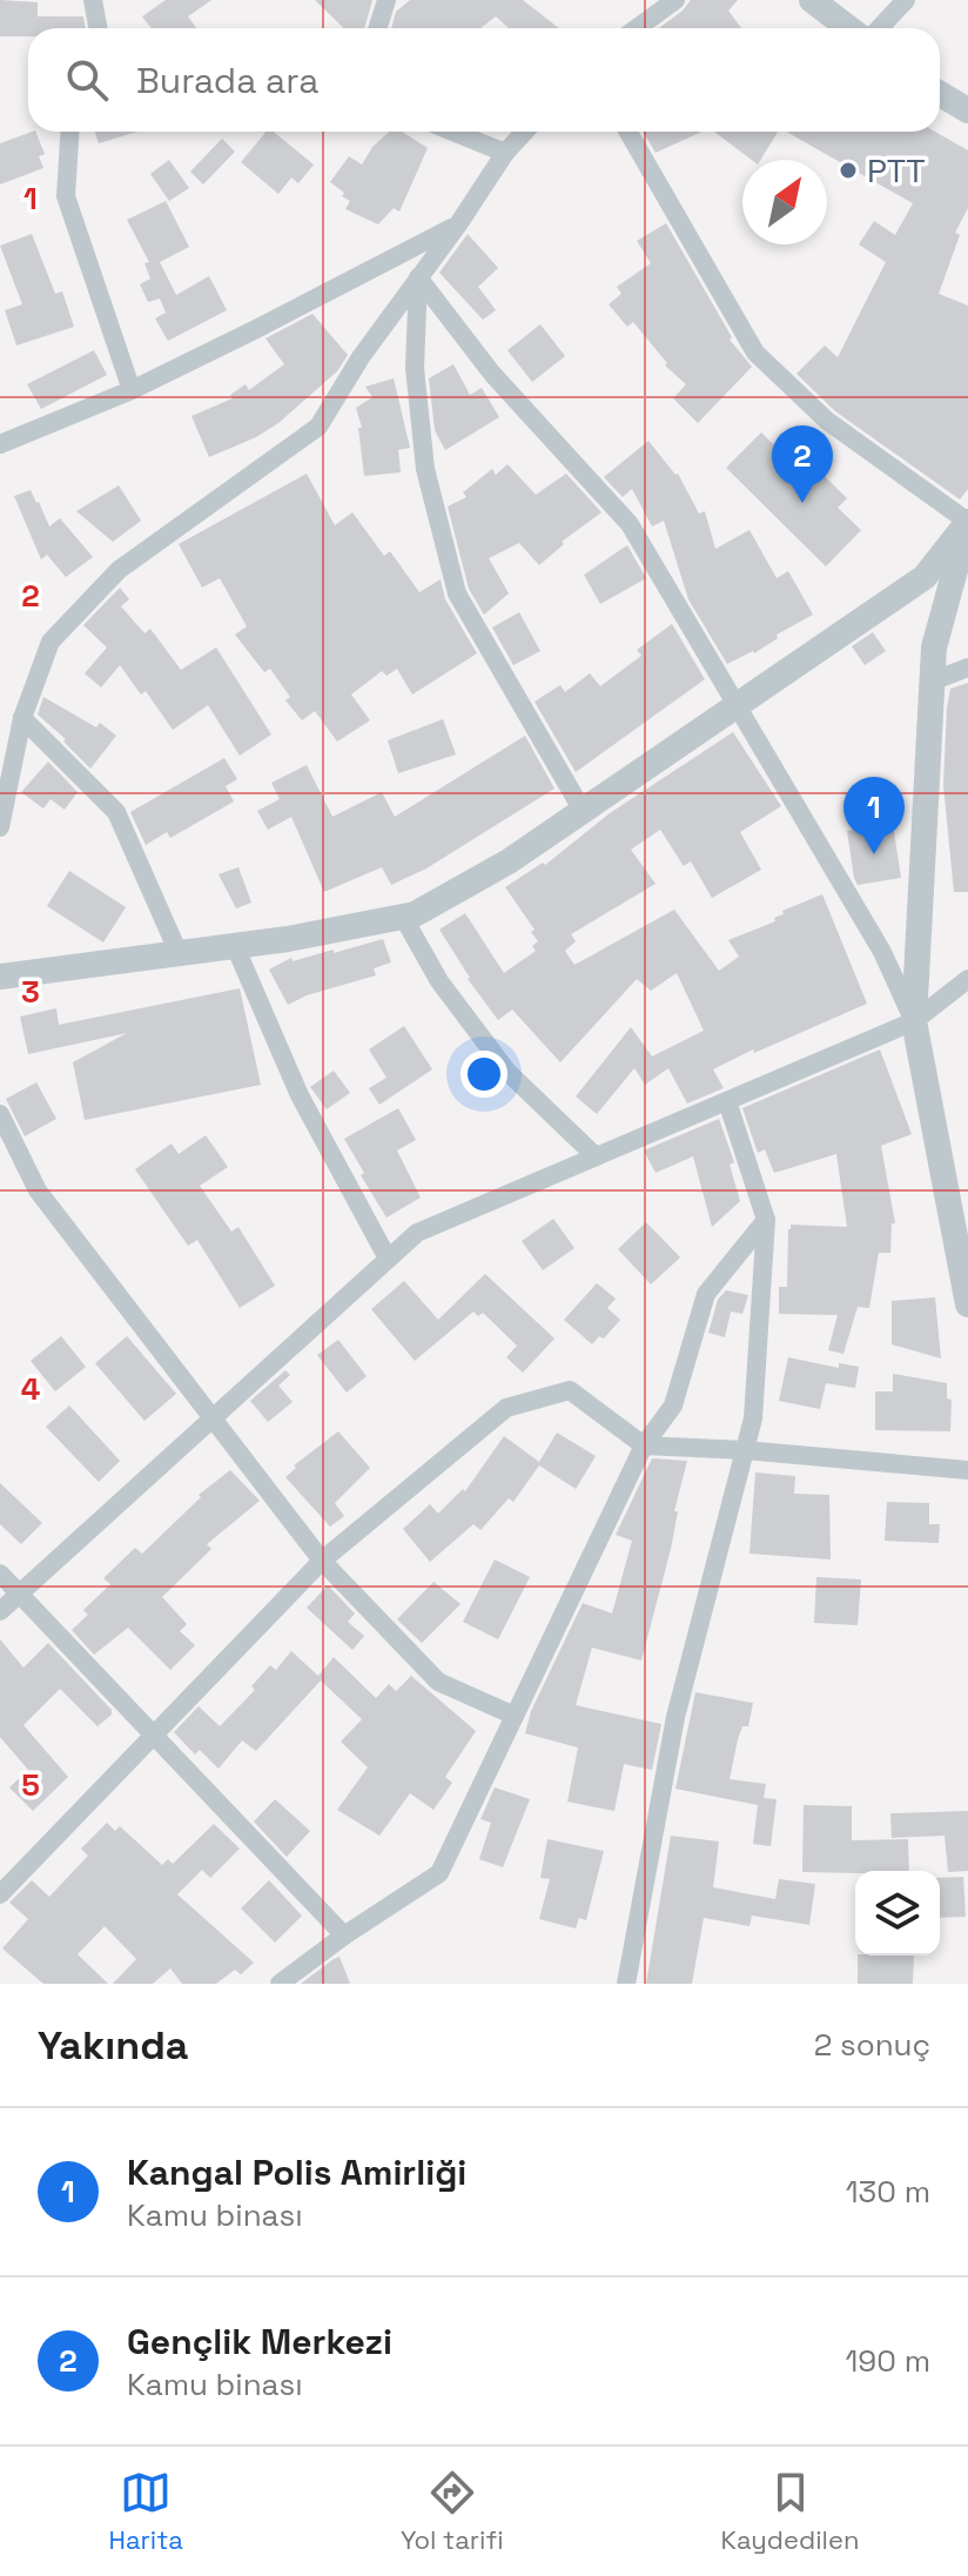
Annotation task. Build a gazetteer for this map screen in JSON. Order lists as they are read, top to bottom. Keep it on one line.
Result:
{"places":["PTT"],"north":"top right","page":{"search":"Burada ara","pins":["2","1"],"heading":["Yakında","2 sonuç"],"list":[{"mark":"1","name":"Kangal Polis Amirliği","note":"Kamu binası","value":"130 m"},{"mark":"2","name":"Gençlik Merkezi","note":"Kamu binası","value":"190 m"}],"nav":["Harita","Yol tarifi","Kaydedilen"]},"grid":{"rows":["1","2","3","4","5"]}}
